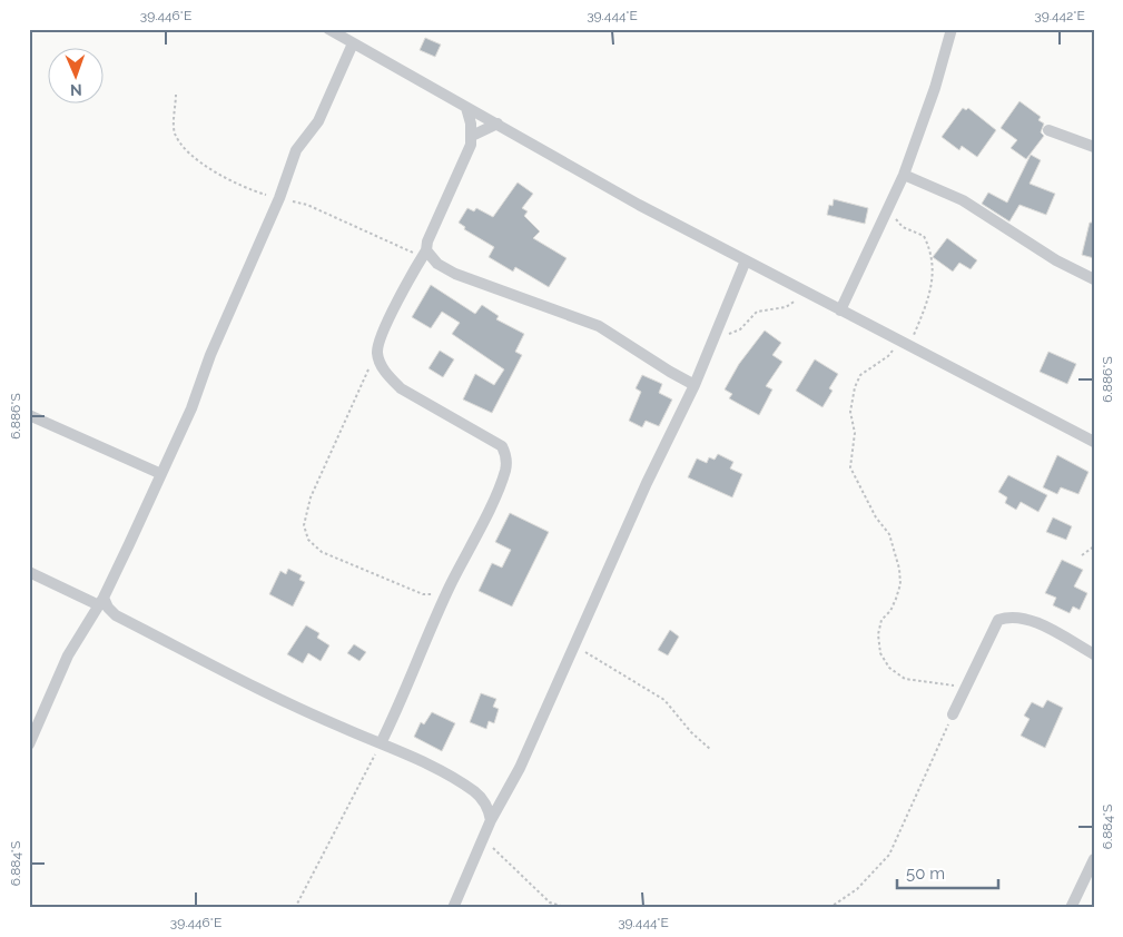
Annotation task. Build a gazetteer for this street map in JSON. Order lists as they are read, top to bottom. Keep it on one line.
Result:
{"scale_bar":"50 m","north":"bottom","coordinates":["39.446°E","39.444°E","39.442°E","6.886°S","6.884°S"]}
